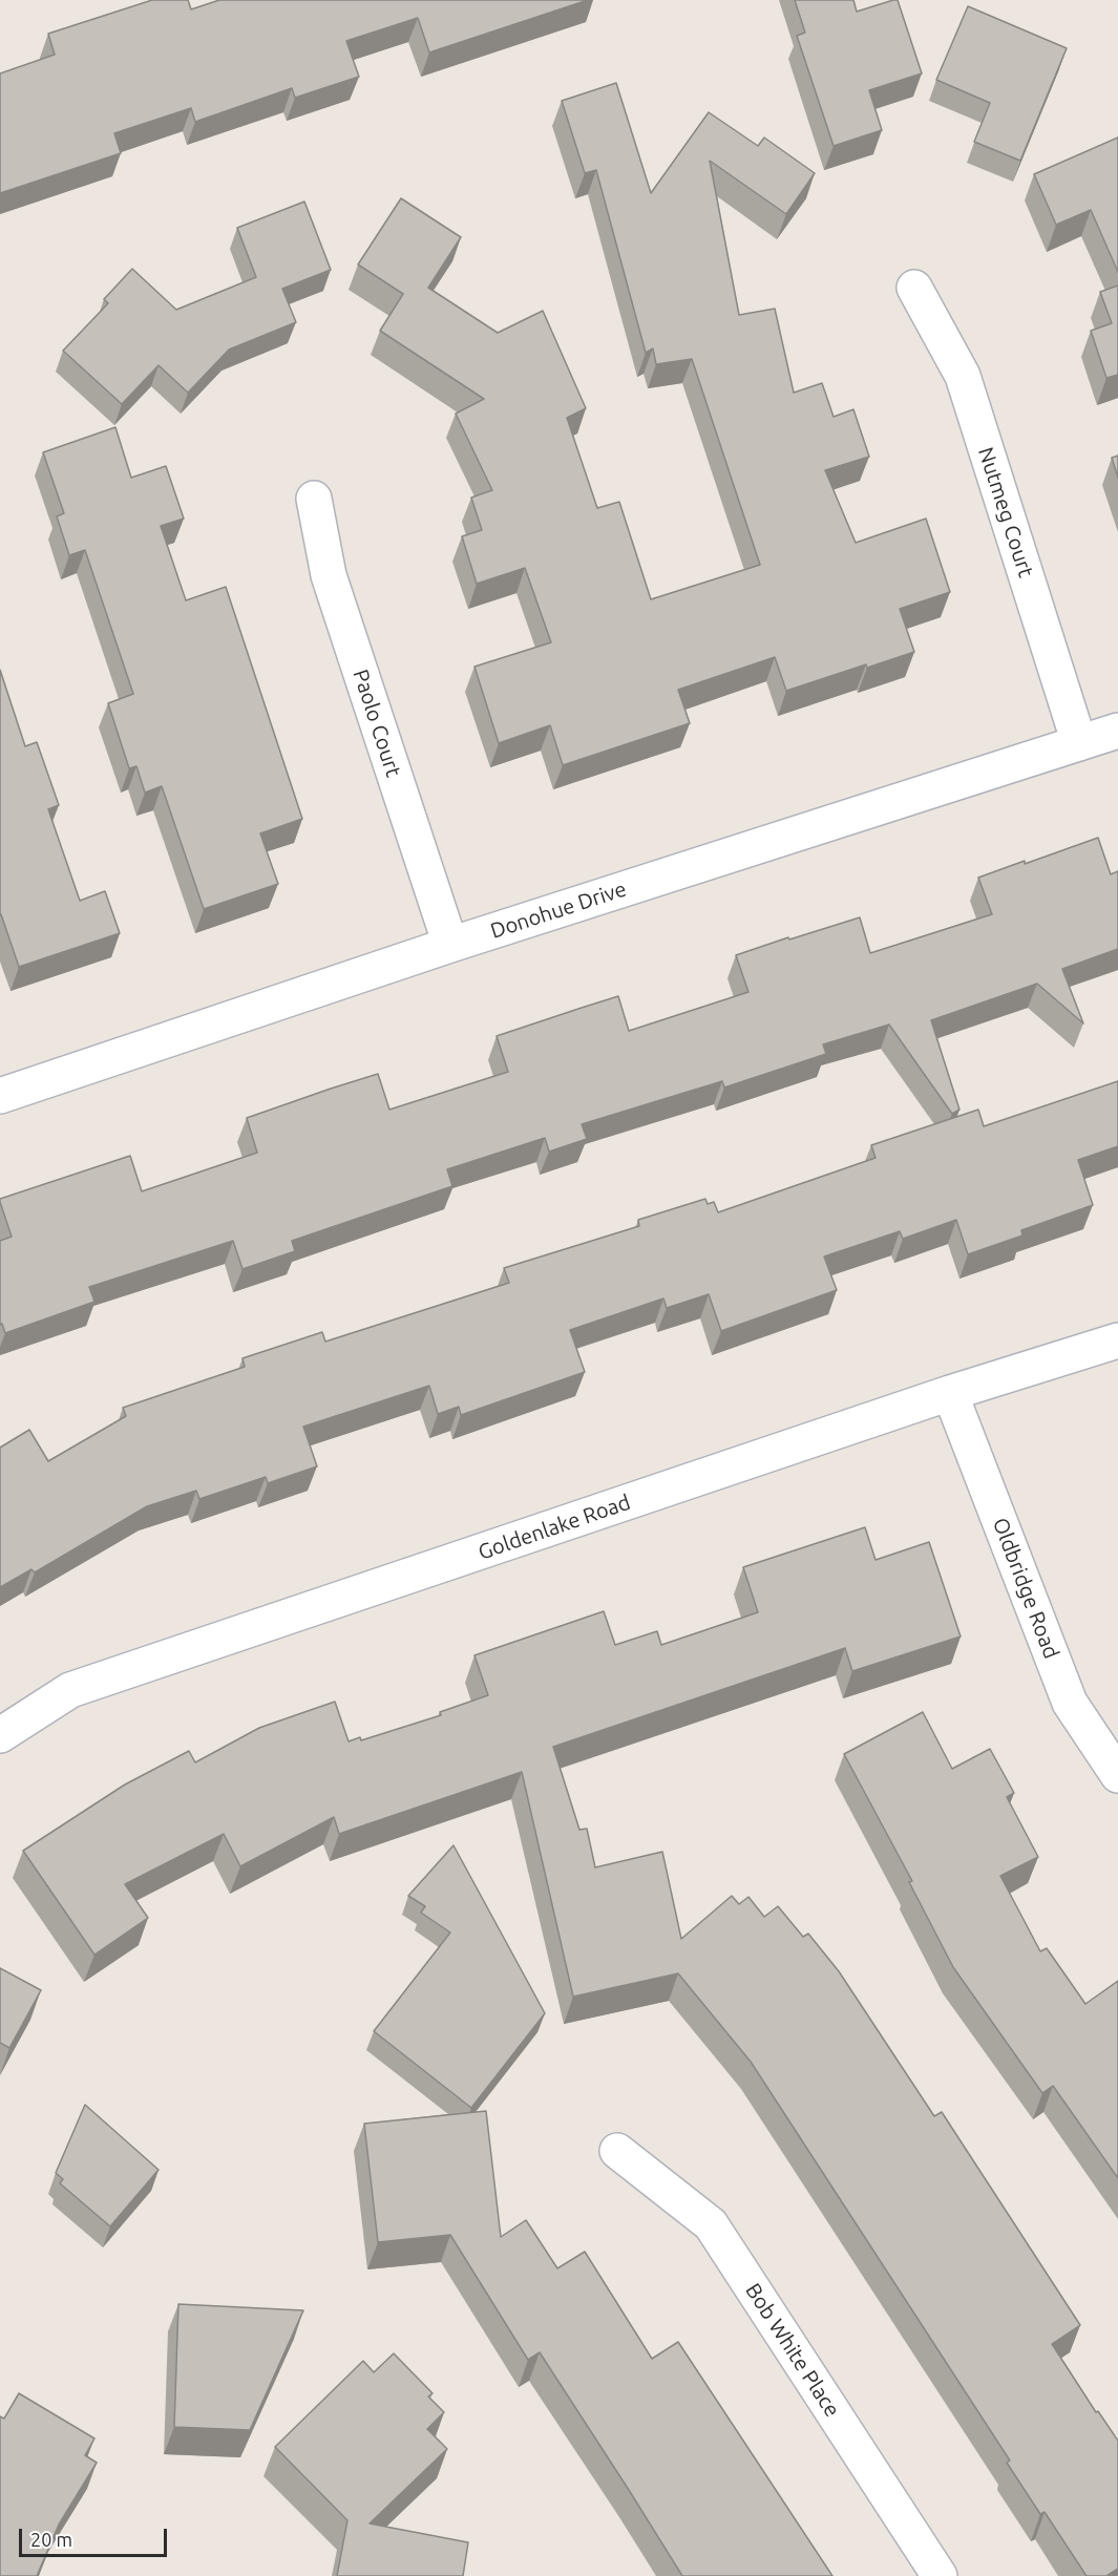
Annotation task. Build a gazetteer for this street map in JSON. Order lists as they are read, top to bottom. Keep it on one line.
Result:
{"streets":{"street":["Nutmeg Court","Paolo Court","Donohue Drive","Goldenlake Road","Oldbridge Road","Bob White Place"]},"crossings":[["Nutmeg Court","Donohue Drive"],["Paolo Court","Donohue Drive"],["Goldenlake Road","Oldbridge Road"]],"scale_bar":"20 m"}
